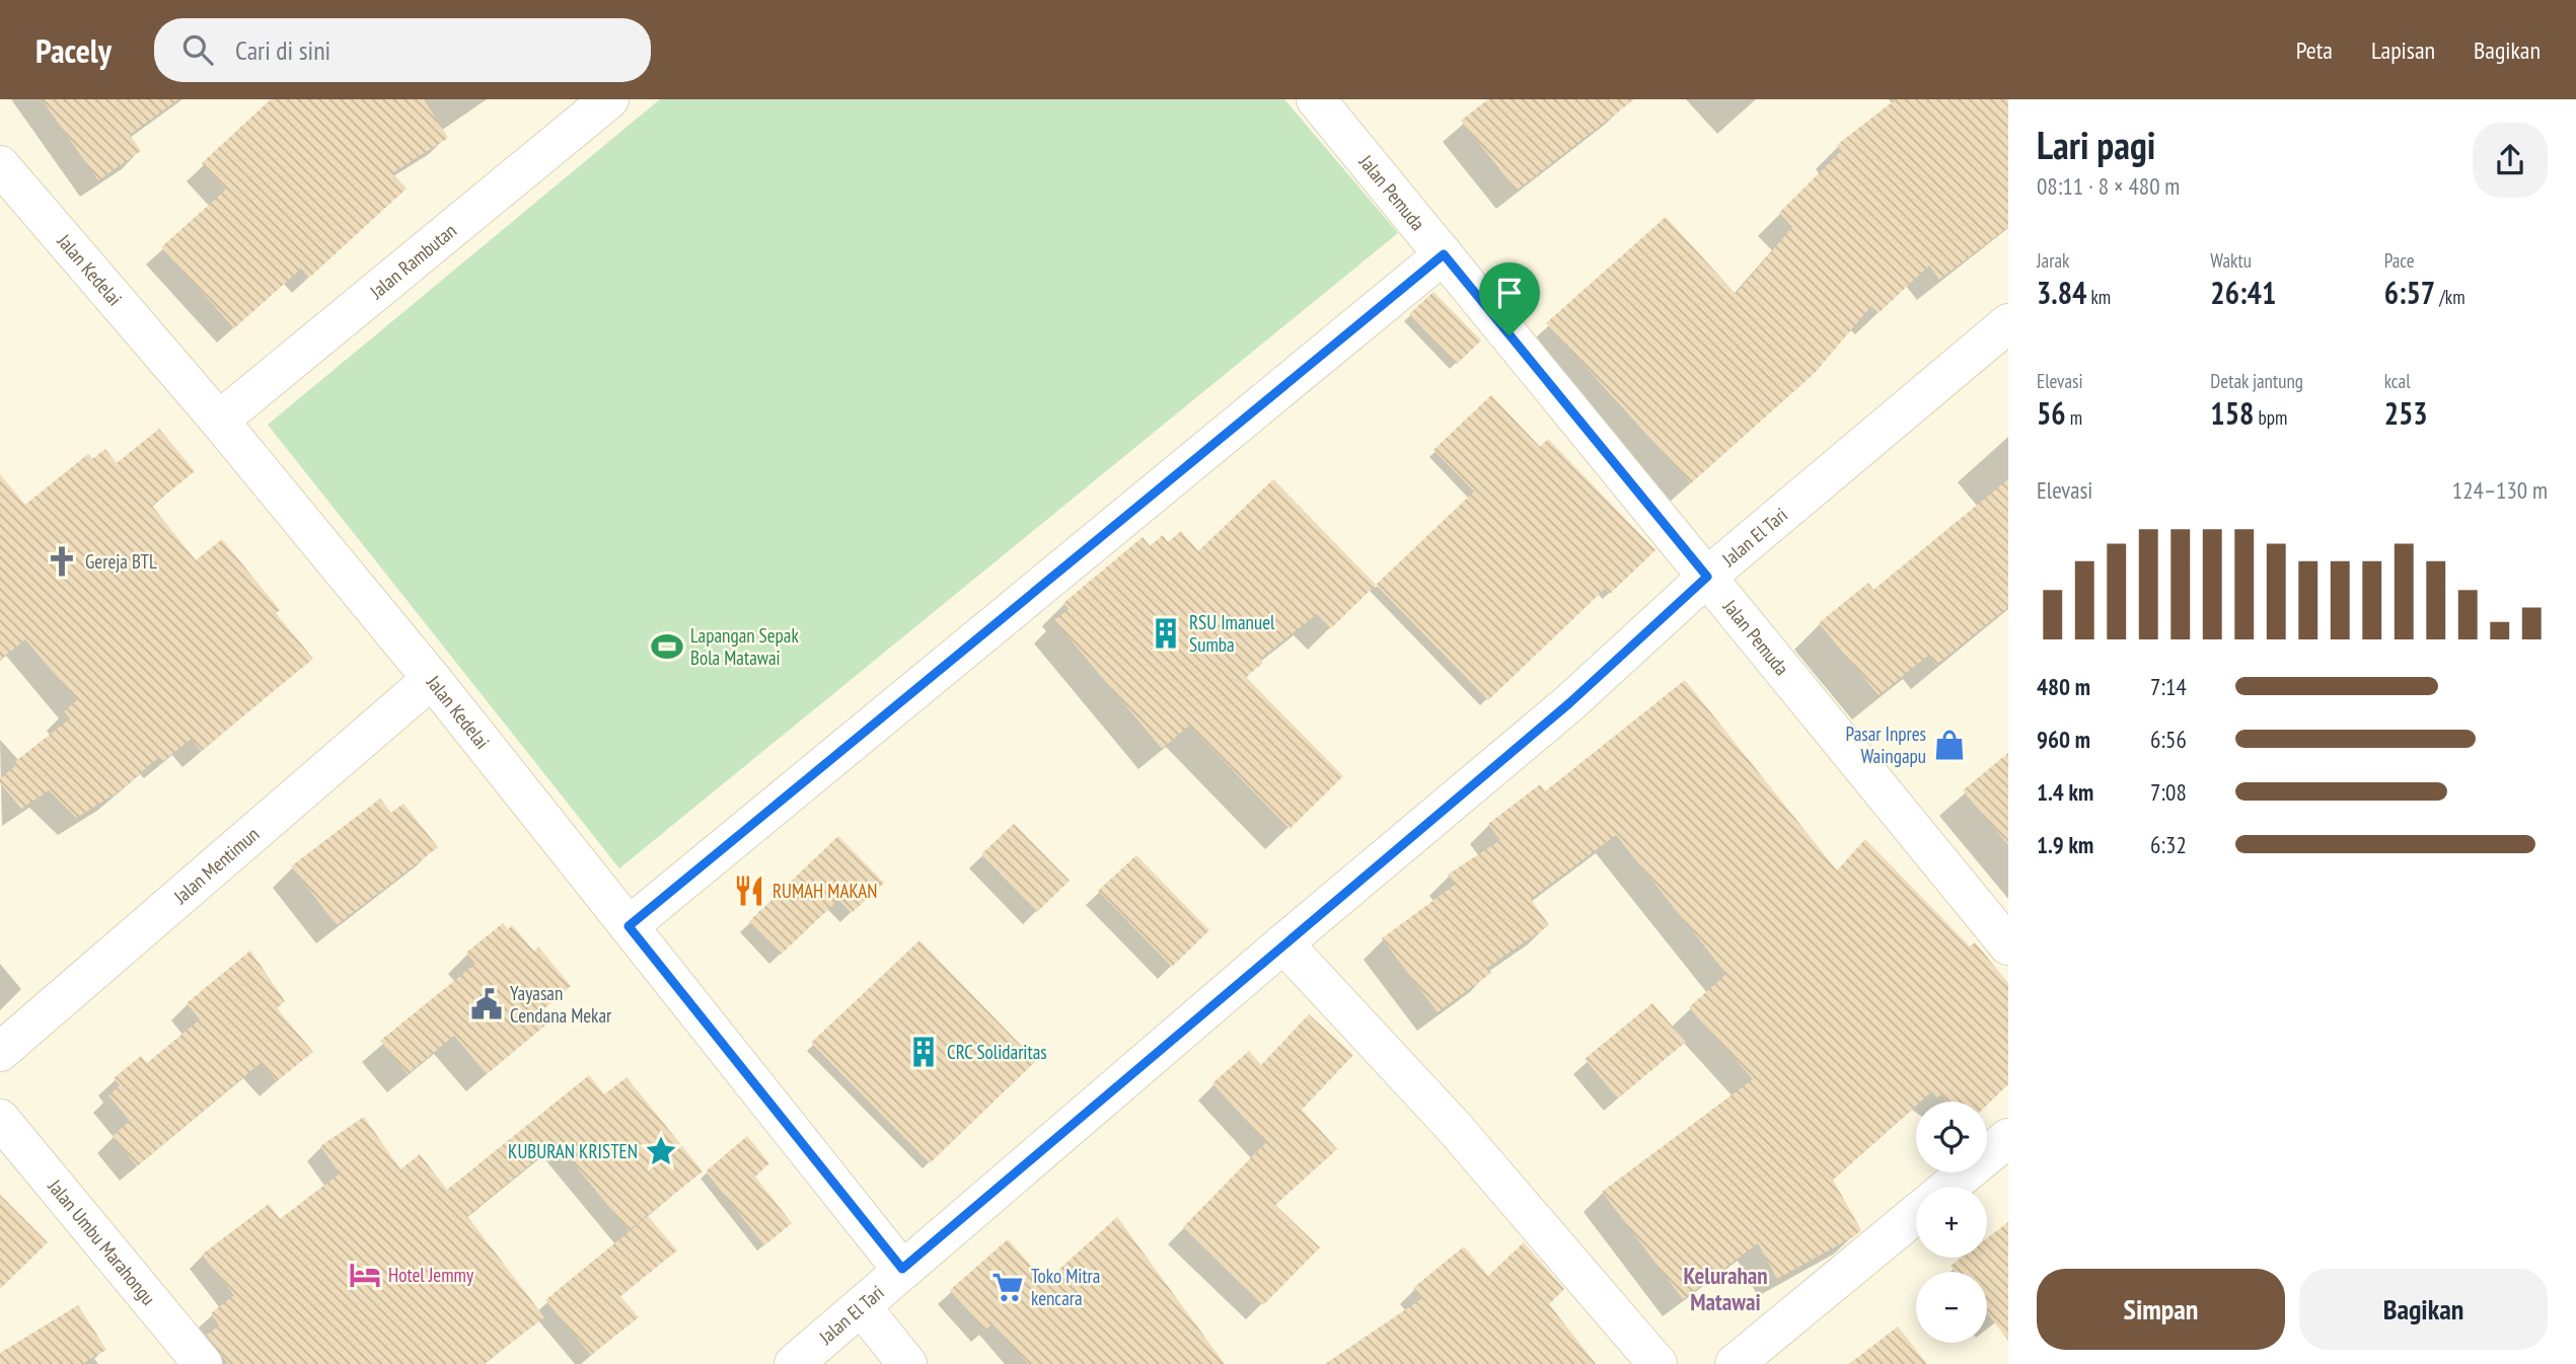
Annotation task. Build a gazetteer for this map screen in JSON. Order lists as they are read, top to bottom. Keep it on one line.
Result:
{"streets":{"street":["Jalan Pemuda","Jalan Rambutan","Jalan Kedelai","Jalan El Tari","Jalan Mentimun","Jalan Umbu Marahongu"]},"crossings":[["Jalan Pemuda","Jalan El Tari"],["Jalan Rambutan","Jalan Kedelai"],["Jalan Kedelai","Jalan El Tari"],["Jalan Kedelai","Jalan Mentimun"]],"districts":["Kelurahan Matawai"],"places":{"church":["Gereja BTL"],"building":["RSU Imanuel Sumba","CRC Solidaritas"],"sports":["Lapangan Sepak Bola Matawai"],"shop":["Pasar Inpres Waingapu"],"restaurant":["RUMAH MAKAN"],"public building":["Yayasan Cendana Mekar"],"place":["KUBURAN KRISTEN"],"hotel":["Hotel Jemmy"],"supermarket":["Toko Mitra kencara"]},"page":{"header":"Pacely","search":"Cari di sini","nav":["Peta","Lapisan","Bagikan"],"heading":["Lari pagi","08:11 · 8 × 480 m"],"stats":[["Jarak","3.84 km"],["Waktu","26:41"],["Pace","6:57 /km"],["Elevasi","56 m"],["Detak jantung","158 bpm"],["kcal","253"]],"chart":["Elevasi","124–130 m"],"list":[{"name":"480 m","note":"7:14"},{"name":"960 m","note":"6:56"},{"name":"1.4 km","note":"7:08"},{"name":"1.9 km","note":"6:32"}],"map_buttons":["+","−"],"buttons":["Simpan","Bagikan"]}}
